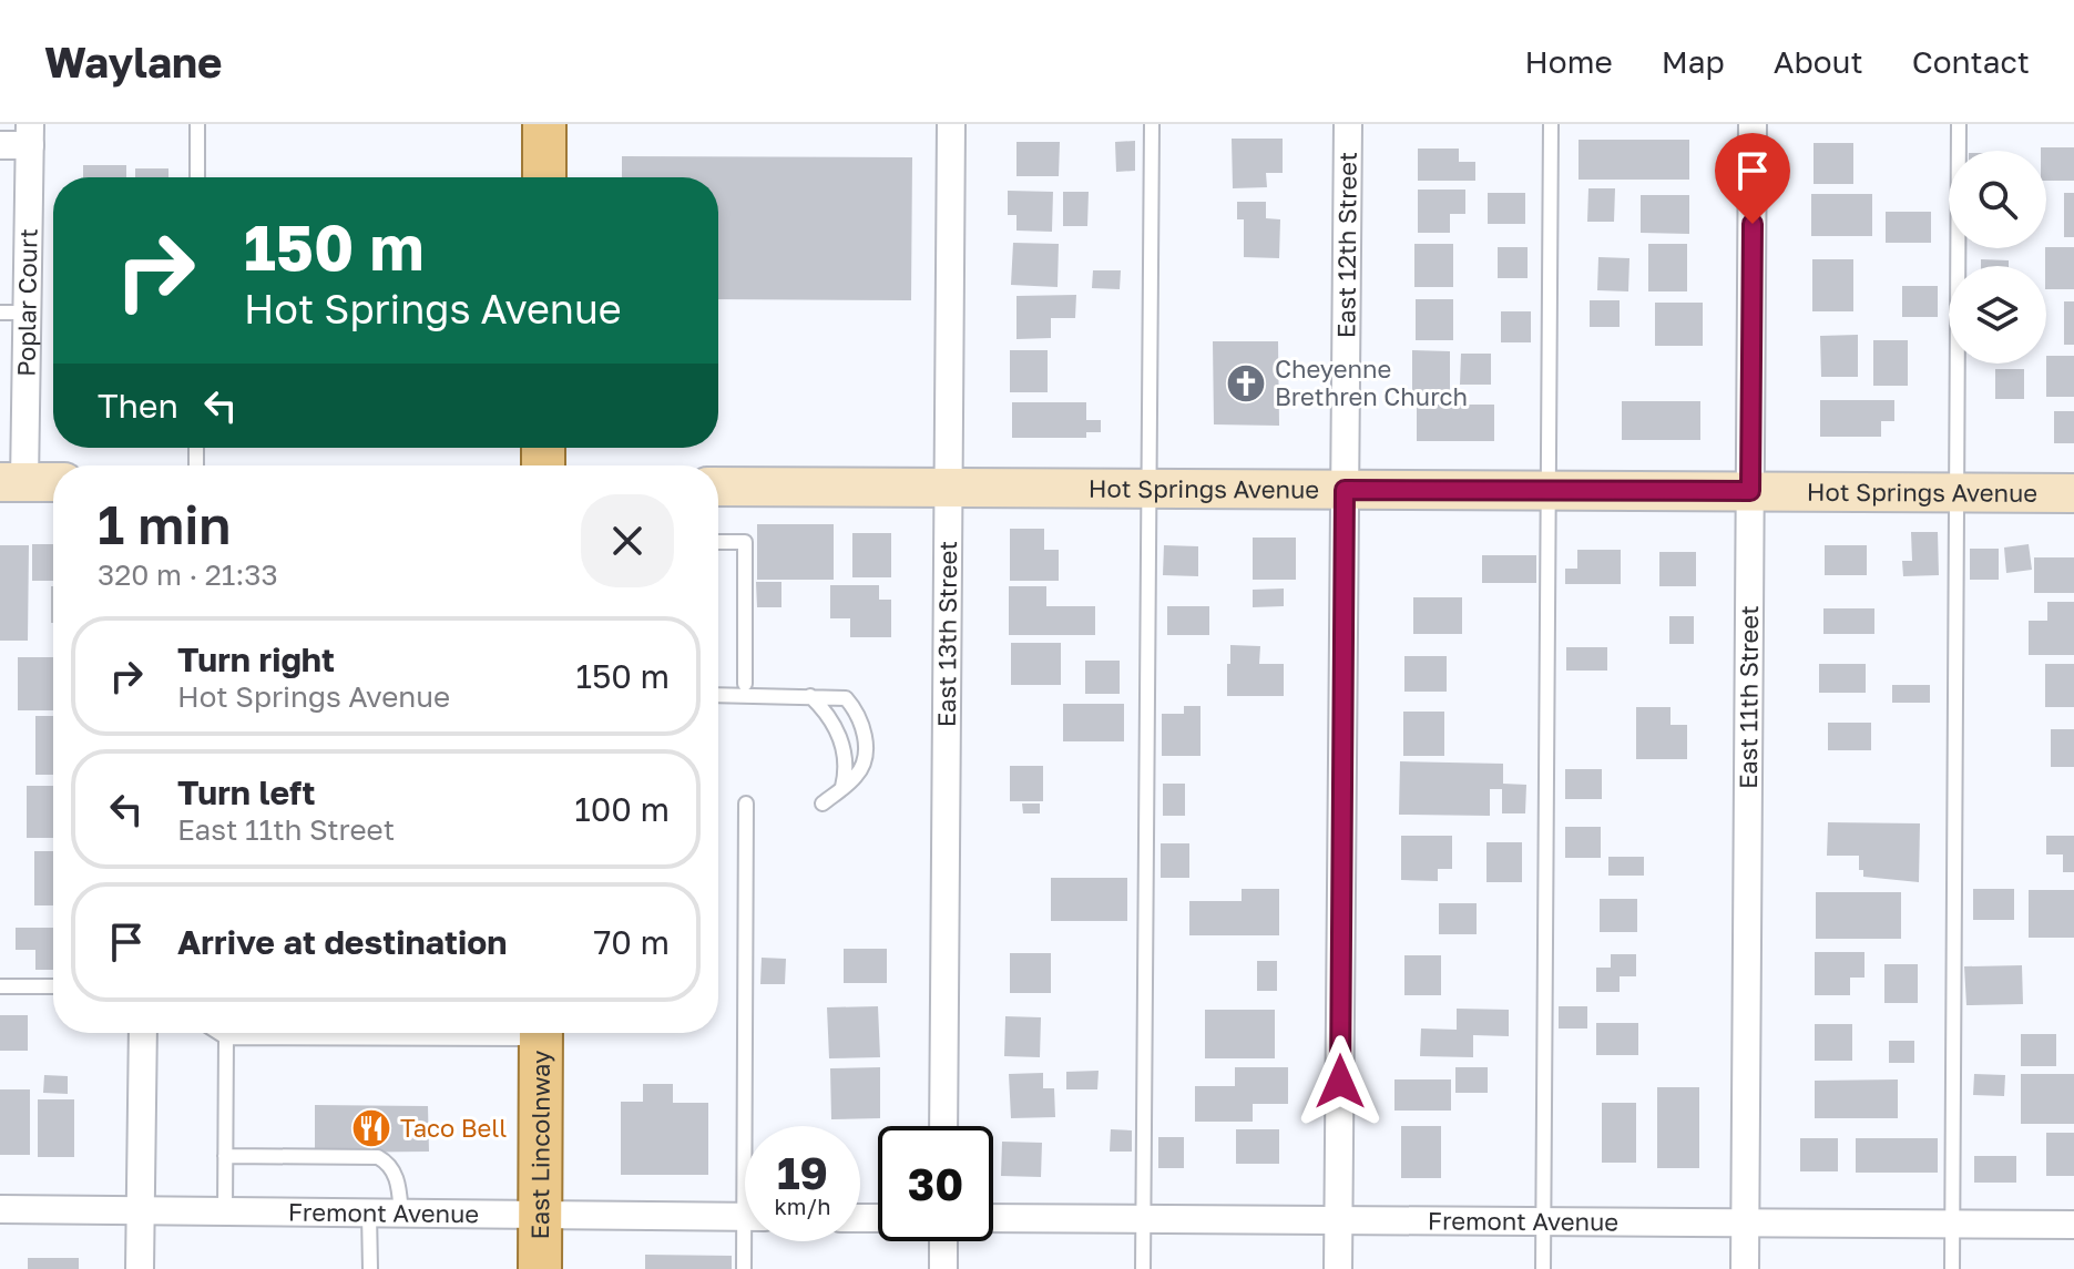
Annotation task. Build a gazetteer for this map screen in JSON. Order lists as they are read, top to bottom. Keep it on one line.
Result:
{"streets":{"main road":["East Lincolnway"],"street":["East 12th Street","Poplar Court","Hot Springs Avenue","East 13th Street","East 11th Street","Fremont Avenue"]},"crossings":[["East 12th Street","Hot Springs Avenue"],["East 12th Street","Fremont Avenue"],["Hot Springs Avenue","East 13th Street"],["Hot Springs Avenue","East 11th Street"],["East 11th Street","Fremont Avenue"],["East Lincolnway","Fremont Avenue"]],"places":{"church":["Cheyenne Brethren Church"],"restaurant":["Taco Bell"]},"page":{"header":"Waylane","nav":["Home","Map","About","Contact"],"turn":["150 m","Hot Springs Avenue"],"then":"Then","heading":["1 min","320 m · 21:33"],"list":[{"name":"Turn right","note":"Hot Springs Avenue","value":"150 m"},{"name":"Turn left","note":"East 11th Street","value":"100 m"},{"name":"Arrive at destination","value":"70 m"}],"speed":"19 km/h","limit":"30"}}
